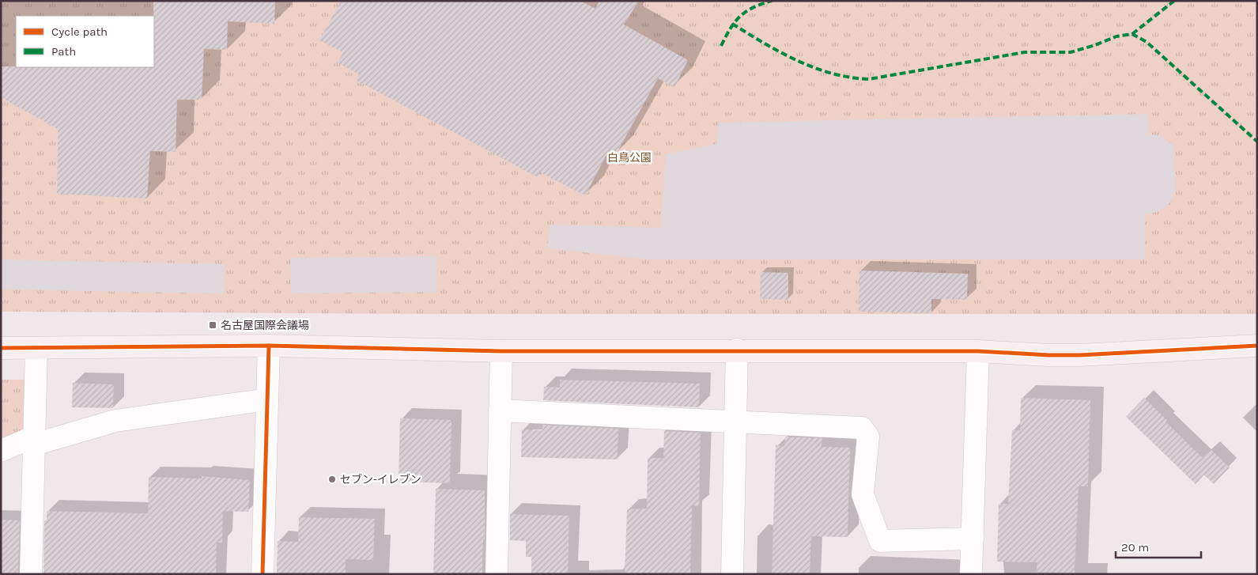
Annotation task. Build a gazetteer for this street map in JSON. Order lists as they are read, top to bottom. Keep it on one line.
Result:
{"parks":["白鳥公園"],"places":{"transit":["名古屋国際会議場"],"other":["セブン-イレブン"]},"legend":["Cycle path","Path"],"scale_bar":"20 m"}
